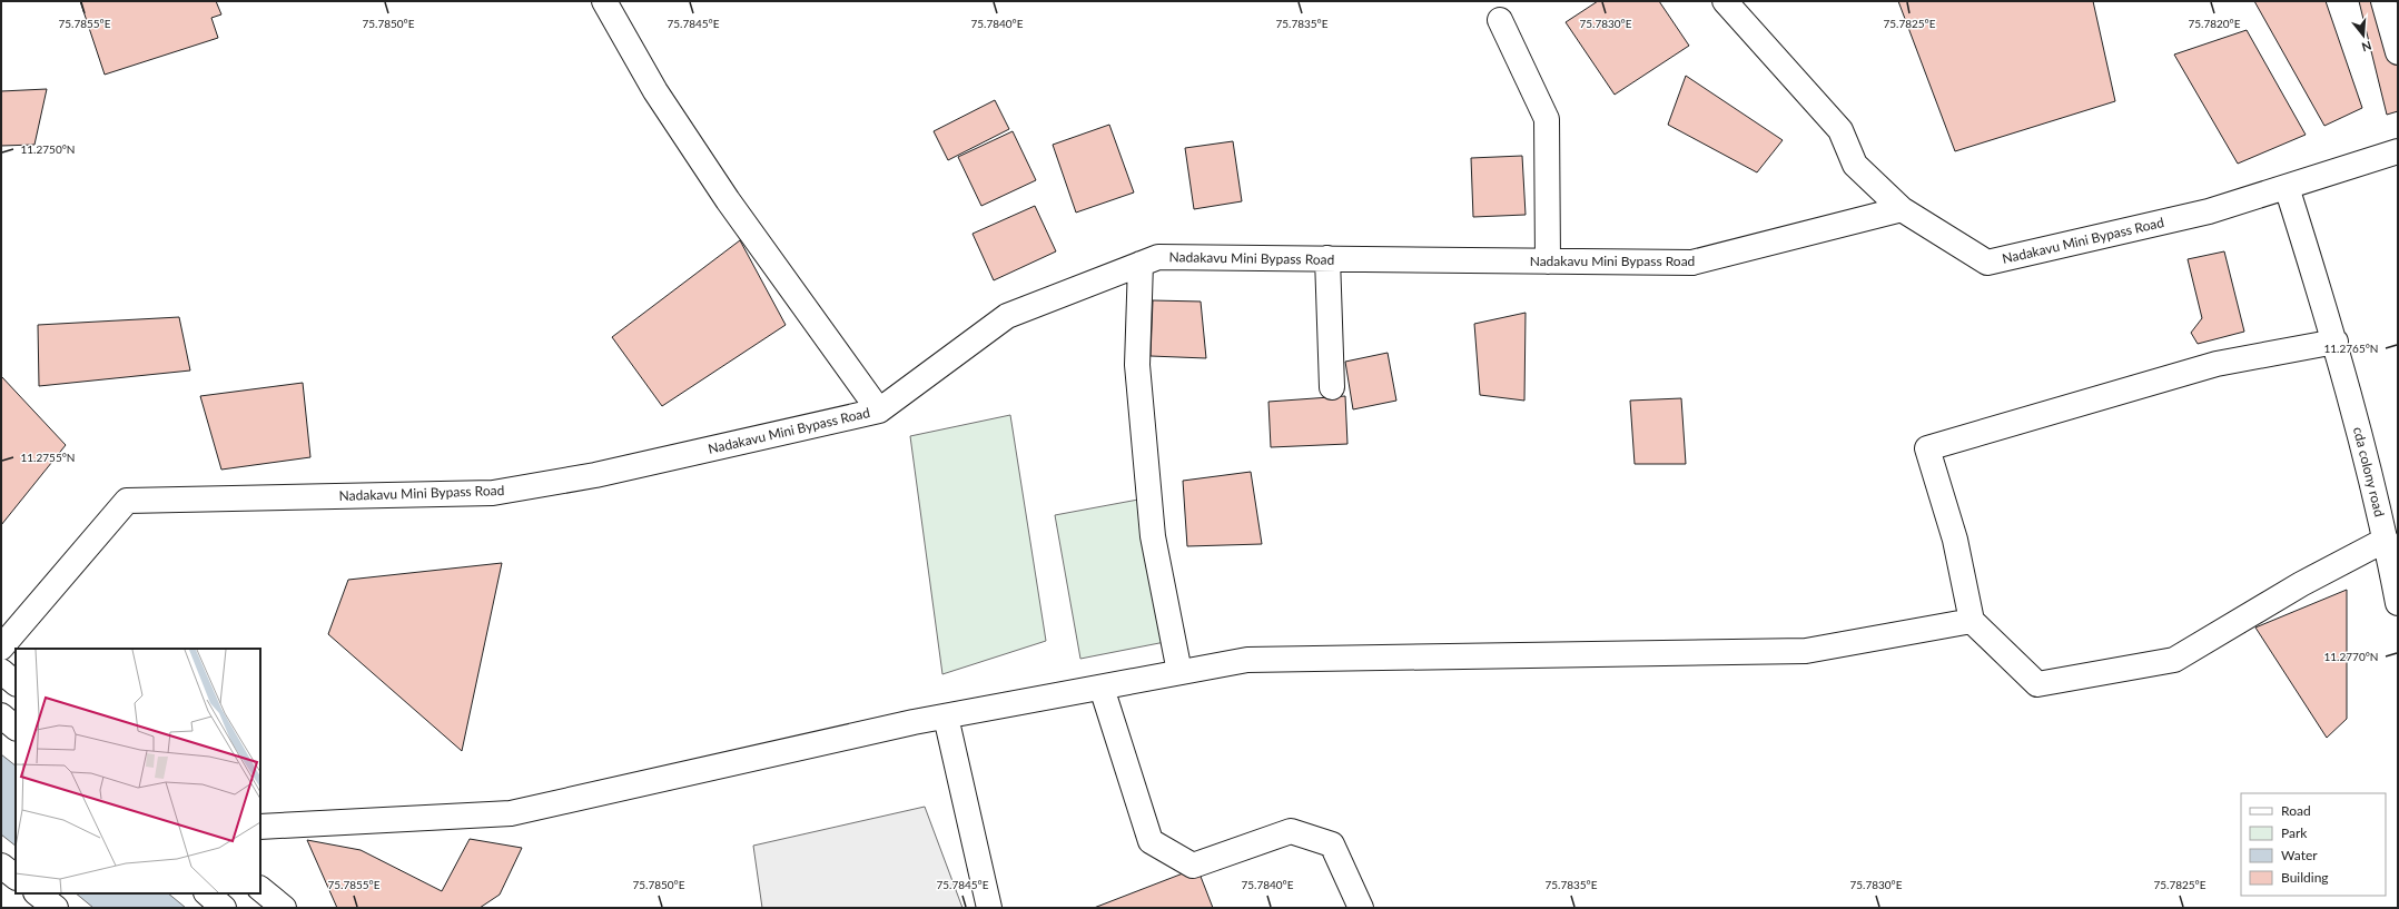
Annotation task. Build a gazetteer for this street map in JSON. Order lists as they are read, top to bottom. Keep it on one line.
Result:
{"streets":{"street":["Nadakavu Mini Bypass Road","cda colony road"]},"crossings":[["Nadakavu Mini Bypass Road","cda colony road"]],"legend":["Road","Park","Water","Building"],"north":"bottom","coordinates":["75.7855°E","75.7850°E","75.7845°E","75.7840°E","75.7835°E","75.7830°E","75.7825°E","75.7820°E","11.2750°N","11.2765°N","11.2755°N","11.2770°N"]}
